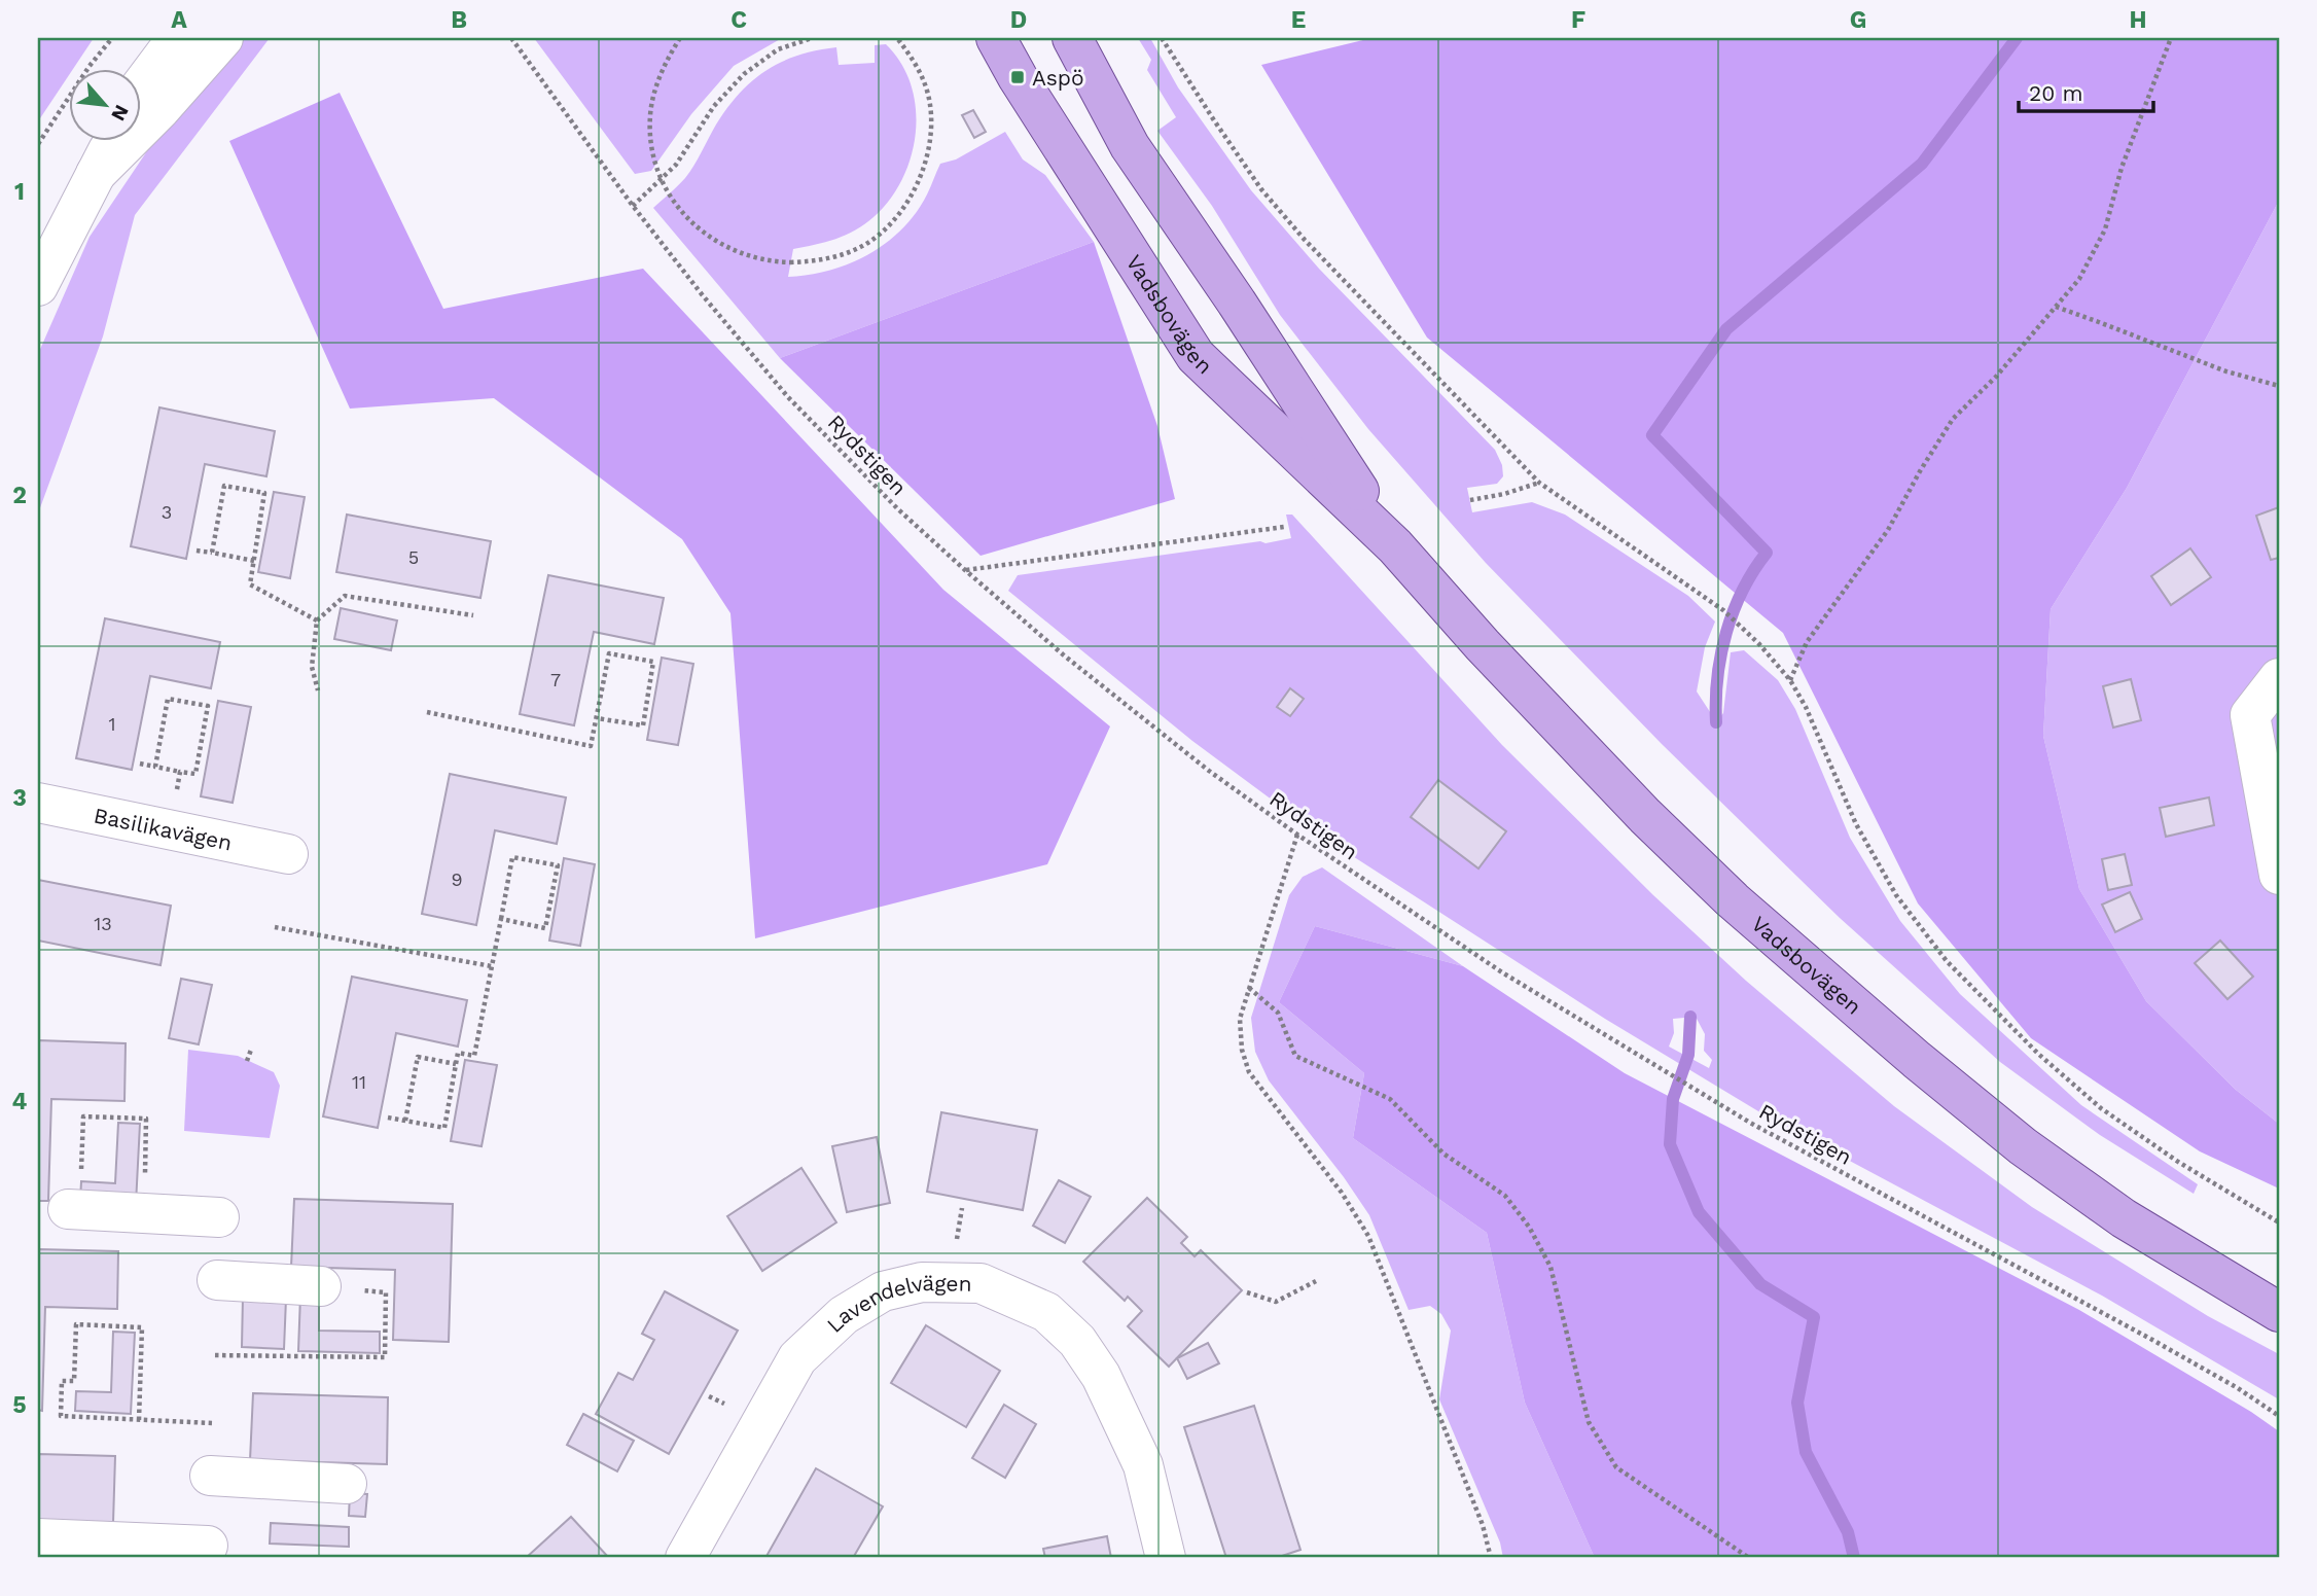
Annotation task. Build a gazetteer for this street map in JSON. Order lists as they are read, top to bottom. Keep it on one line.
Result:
{"streets":{"main road":["Vadsbovägen"],"street":["Basilikavägen","Lavendelvägen"],"path":["Rydstigen"]},"places":{"transit":["Aspö"]},"house_numbers":["3","5","7","1","9","13","11"],"scale_bar":"20 m","north":"bottom right","grid":{"columns":["A","B","C","D","E","F","G","H"],"rows":["1","2","3","4","5"]}}
